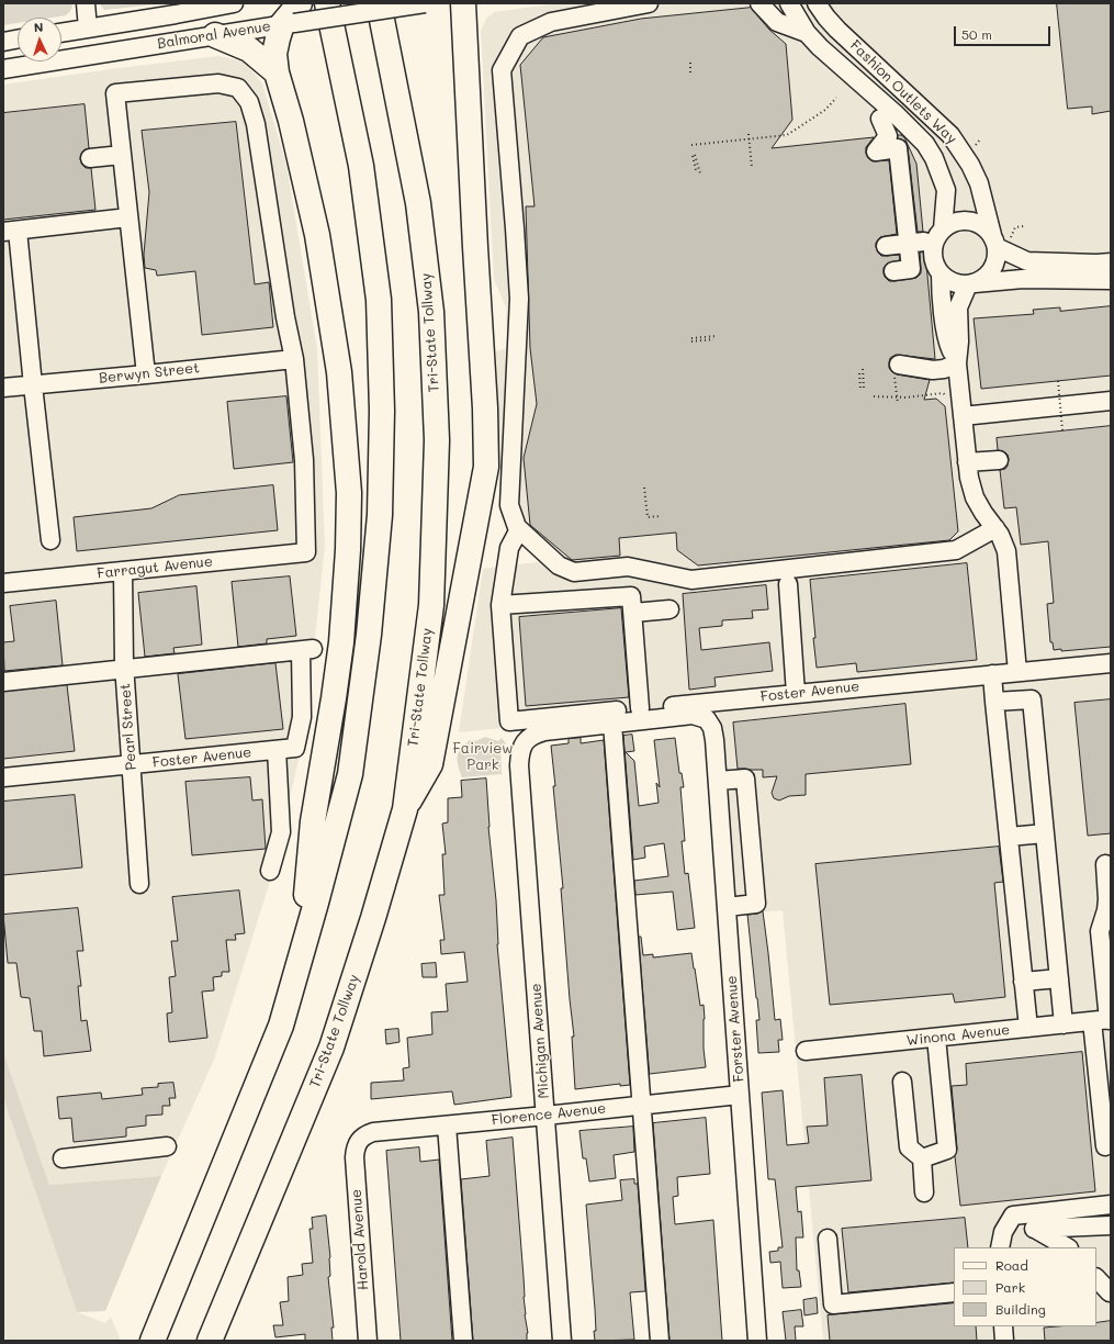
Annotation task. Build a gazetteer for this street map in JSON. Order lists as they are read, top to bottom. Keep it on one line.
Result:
{"streets":{"highway":["Tri-State Tollway"],"street":["Balmoral Avenue","Fashion Outlets Way","Berwyn Street","Farragut Avenue","Foster Avenue","Pearl Street","Forster Avenue","Winona Avenue","Michigan Avenue","Florence Avenue","Harold Avenue"]},"crossings":[["Berwyn Street","Farragut Avenue"],["Farragut Avenue","Pearl Street"],["Foster Avenue","Pearl Street"],["Forster Avenue","Michigan Avenue"],["Forster Avenue","Florence Avenue"],["Michigan Avenue","Florence Avenue"],["Florence Avenue","Harold Avenue"]],"parks":["Fairview Park"],"legend":["Road","Park","Building"],"scale_bar":"50 m","north":"top"}
